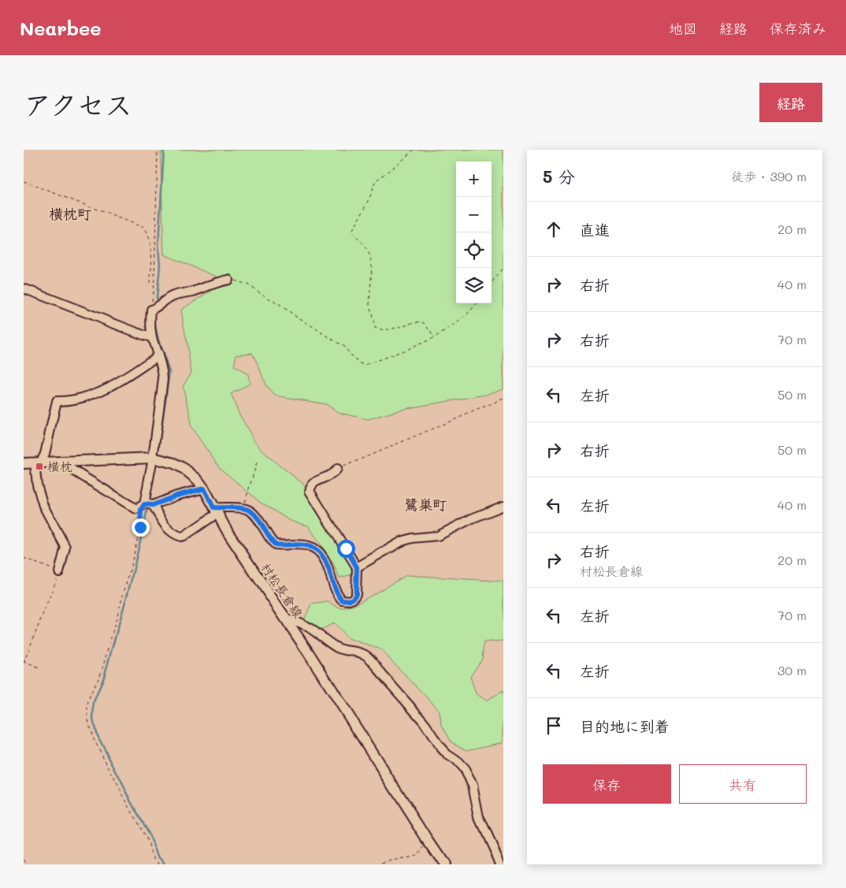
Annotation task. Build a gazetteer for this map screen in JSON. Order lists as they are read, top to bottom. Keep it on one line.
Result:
{"streets":{"main road":["村松長倉線"]},"districts":["横枕町","鷺巣町"],"places":{"transit":["横枕"]},"page":{"header":"Nearbee","nav":["地図","経路","保存済み"],"title":"アクセス","buttons":["経路",["保存","共有"]],"heading":["5 分","徒歩 · 390 m"],"map_buttons":["+","−"],"list":[["直進","20 m"],["右折","40 m"],["右折","70 m"],["左折","50 m"],["右折","50 m"],["左折","40 m"],["右折","村松長倉線","20 m"],["左折","70 m"],["左折","30 m"],"目的地に到着"]}}
